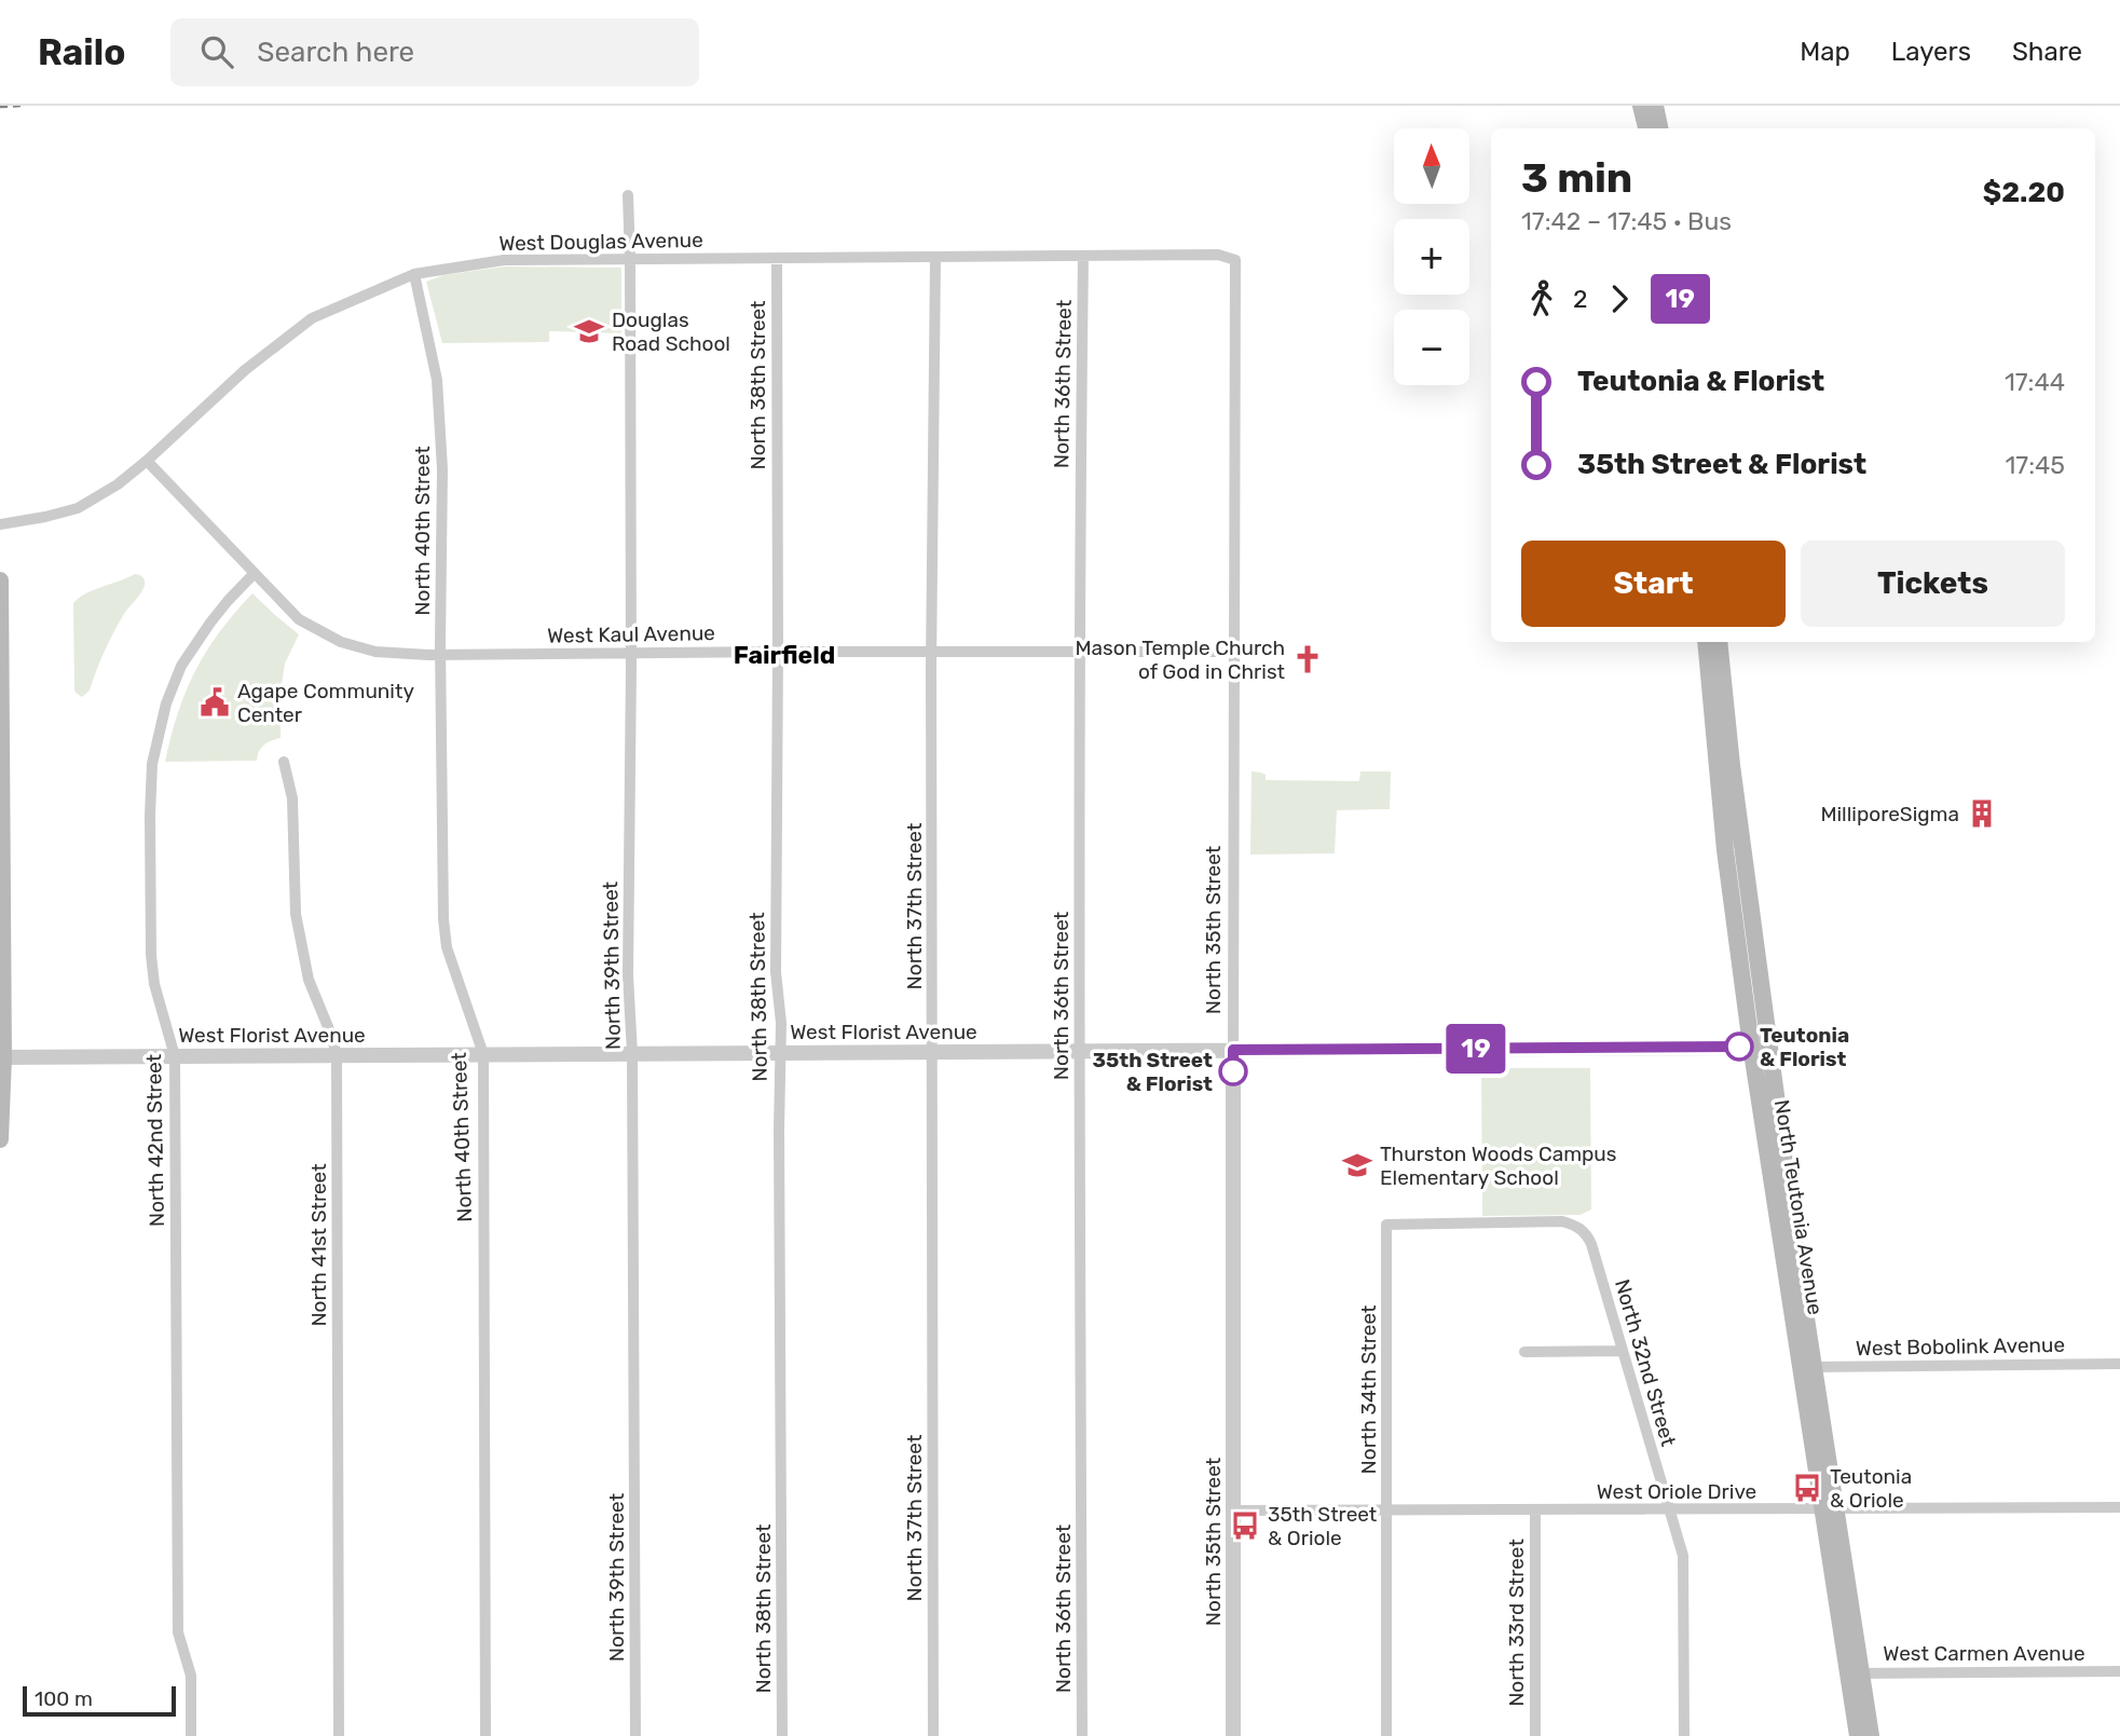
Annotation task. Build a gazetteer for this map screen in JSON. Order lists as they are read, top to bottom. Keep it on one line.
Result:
{"streets":{"main road":["North Teutonia Avenue"],"street":["West Douglas Avenue","North 36th Street","North 38th Street","North 40th Street","West Kaul Avenue","North 37th Street","North 35th Street","North 39th Street","West Florist Avenue","North 42nd Street","North 41st Street","West Bobolink Avenue","North 32nd Street","North 34th Street","West Oriole Drive","North 33rd Street","West Carmen Avenue"]},"crossings":[["West Douglas Avenue","North 36th Street"],["West Douglas Avenue","North 38th Street"],["West Douglas Avenue","North 40th Street"],["West Douglas Avenue","West Kaul Avenue"],["West Douglas Avenue","North 37th Street"],["West Douglas Avenue","North 35th Street"],["West Douglas Avenue","North 39th Street"],["North 36th Street","West Kaul Avenue"],["North 36th Street","West Florist Avenue"],["North 38th Street","West Kaul Avenue"],["North 38th Street","West Florist Avenue"],["North 40th Street","West Kaul Avenue"],["North 40th Street","West Florist Avenue"],["West Kaul Avenue","North 37th Street"],["West Kaul Avenue","North 35th Street"],["West Kaul Avenue","North 39th Street"],["West Kaul Avenue","North 42nd Street"],["North 37th Street","West Florist Avenue"],["North 35th Street","West Florist Avenue"],["North 35th Street","West Oriole Drive"],["North 39th Street","West Florist Avenue"],["West Florist Avenue","North 42nd Street"],["West Florist Avenue","North Teutonia Avenue"],["West Florist Avenue","North 41st Street"],["North Teutonia Avenue","West Bobolink Avenue"],["North Teutonia Avenue","West Oriole Drive"],["North Teutonia Avenue","West Carmen Avenue"],["North 32nd Street","North 34th Street"],["North 32nd Street","West Oriole Drive"],["North 34th Street","West Oriole Drive"],["West Oriole Drive","North 33rd Street"]],"districts":["Fairfield"],"places":{"school or university":["Douglas Road School","Thurston Woods Campus Elementary School"],"church":["Mason Temple Church of God in Christ"],"public building":["Agape Community Center"],"building":["MilliporeSigma"],"other":["Teutonia & Florist","35th Street & Florist"],"bus stop":["Teutonia & Oriole","35th Street & Oriole"]},"lines":["bus line 19"],"scale_bar":"100 m","north":"top","page":{"header":"Railo","search":"Search here","nav":["Map","Layers","Share"],"on_map":"19","map_buttons":["+","−"],"heading":["3 min","17:42 – 17:45 · Bus","$2.20"],"legs":["2","19"],"list":[{"name":"Teutonia & Florist","value":"17:44"},{"name":"35th Street & Florist","value":"17:45"}],"buttons":["Start","Tickets"],"scale":"100 m"}}
